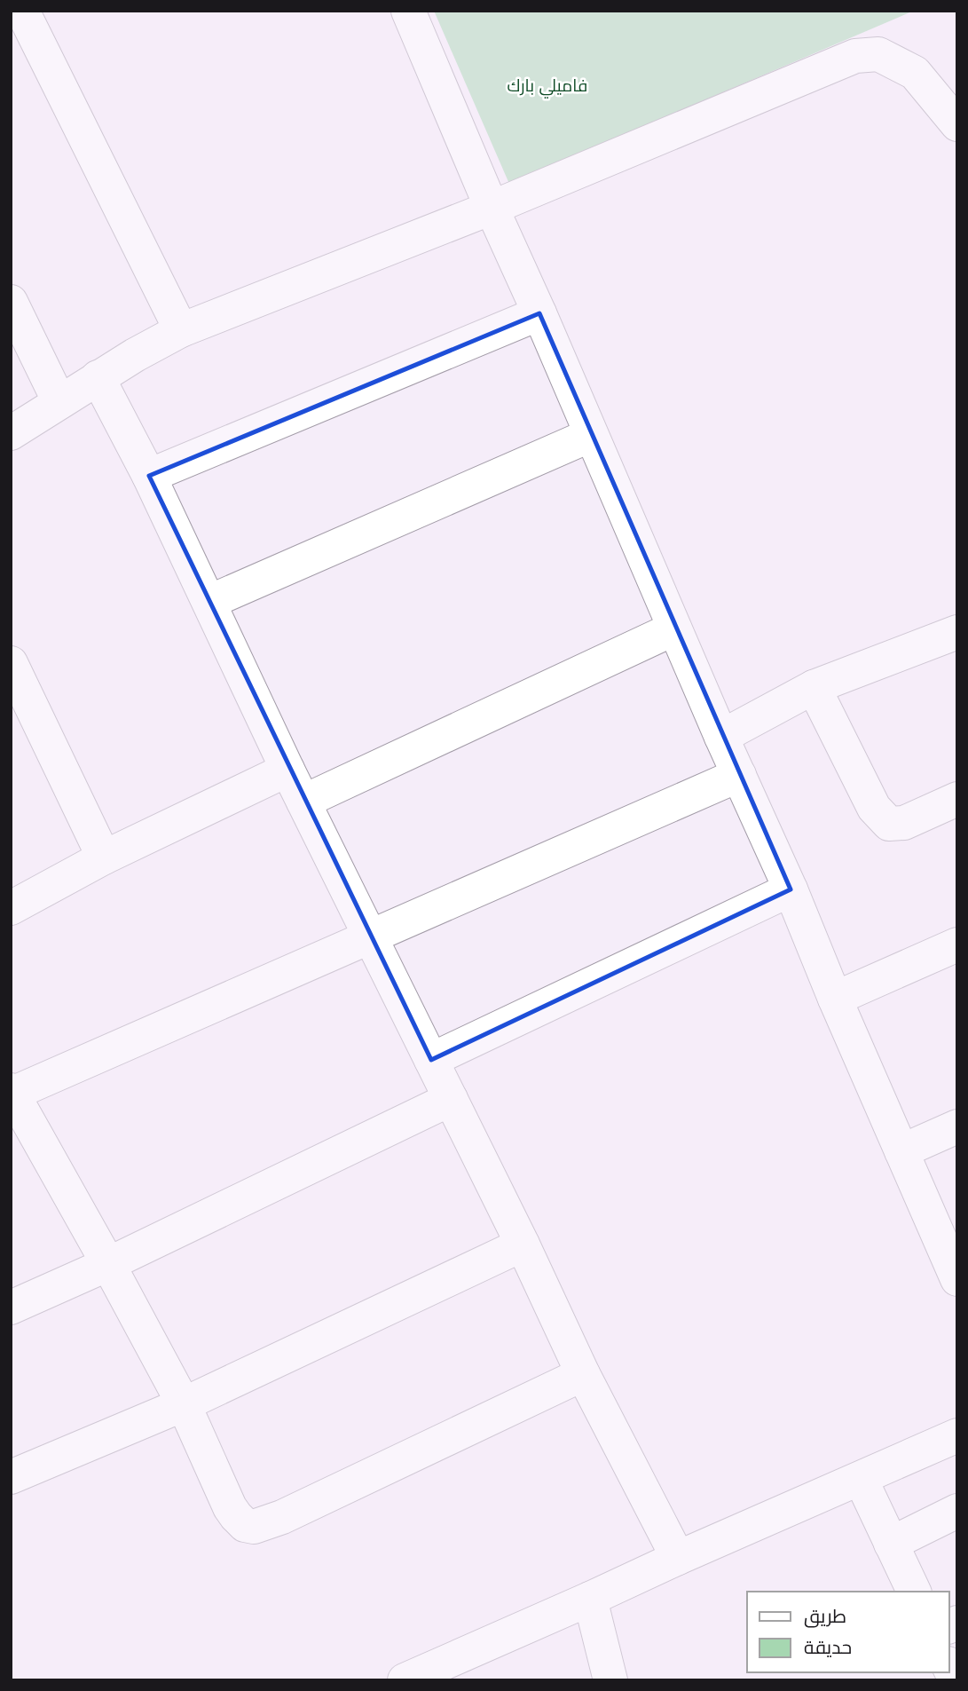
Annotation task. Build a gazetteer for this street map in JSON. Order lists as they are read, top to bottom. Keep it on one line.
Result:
{"parks":["فاميلي بارك"],"legend":["طريق","حديقة"]}
